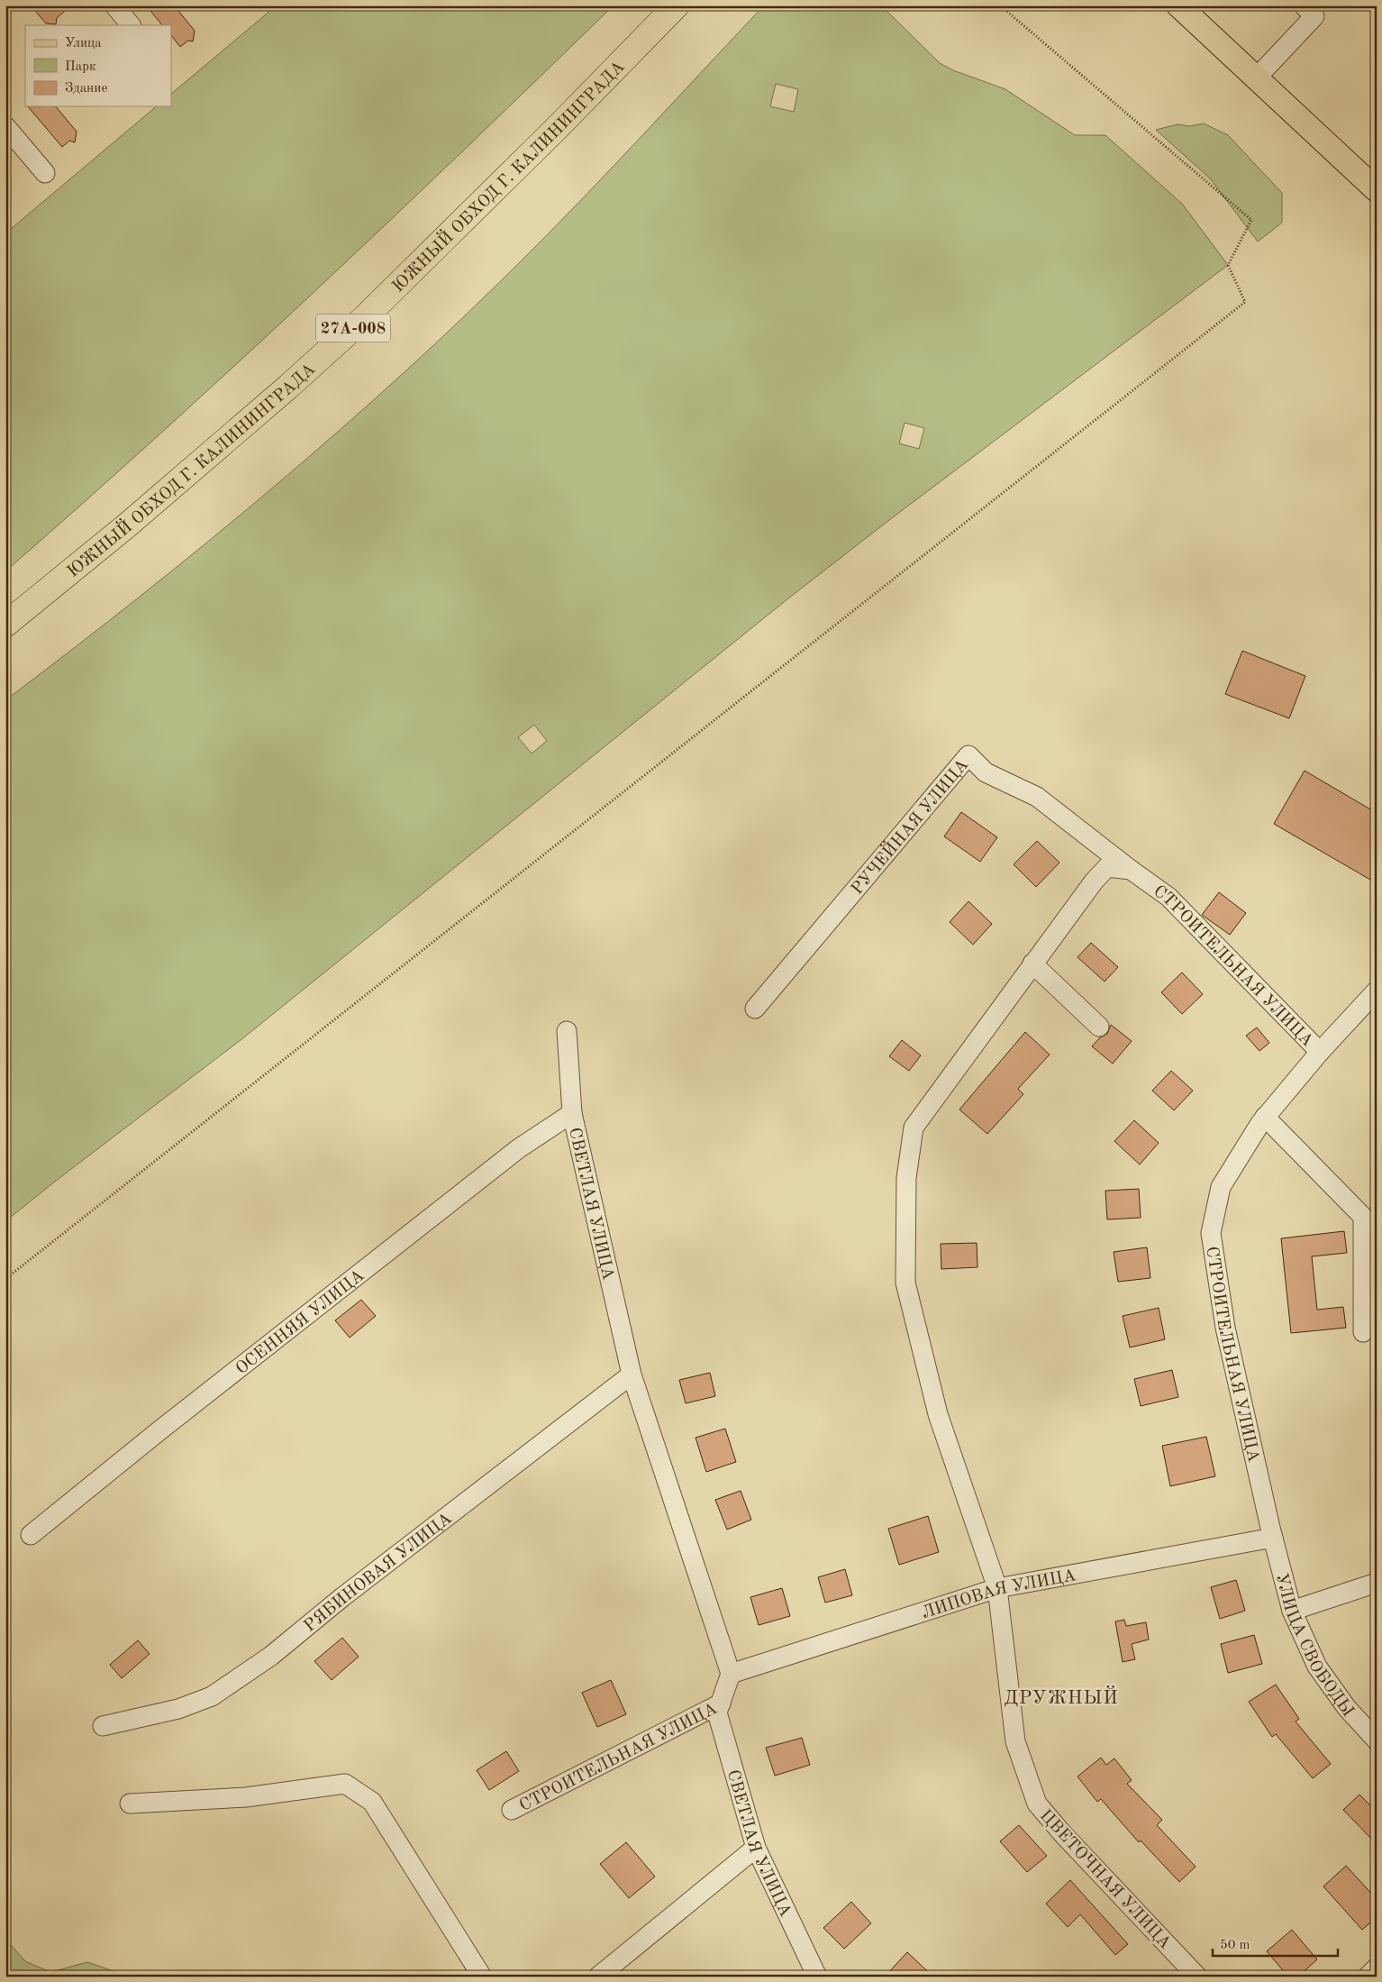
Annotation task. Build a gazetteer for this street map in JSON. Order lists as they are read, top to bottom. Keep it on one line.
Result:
{"streets":{"highway":["ЮЖНЫЙ ОБХОД Г. КАЛИНИНГРАДА","27А-008"],"street":["РУЧЕЙНАЯ УЛИЦА","СТРОИТЕЛЬНАЯ УЛИЦА","СВЕТЛАЯ УЛИЦА","ОСЕННЯЯ УЛИЦА","РЯБИНОВАЯ УЛИЦА","ЛИПОВАЯ УЛИЦА","УЛИЦА СВОБОДЫ","ЦВЕТОЧНАЯ УЛИЦА"]},"crossings":[["РУЧЕЙНАЯ УЛИЦА","СТРОИТЕЛЬНАЯ УЛИЦА"],["СТРОИТЕЛЬНАЯ УЛИЦА","СВЕТЛАЯ УЛИЦА"],["СТРОИТЕЛЬНАЯ УЛИЦА","ЛИПОВАЯ УЛИЦА"],["СТРОИТЕЛЬНАЯ УЛИЦА","УЛИЦА СВОБОДЫ"],["СТРОИТЕЛЬНАЯ УЛИЦА","ЦВЕТОЧНАЯ УЛИЦА"],["СВЕТЛАЯ УЛИЦА","ОСЕННЯЯ УЛИЦА"],["СВЕТЛАЯ УЛИЦА","РЯБИНОВАЯ УЛИЦА"],["СВЕТЛАЯ УЛИЦА","ЛИПОВАЯ УЛИЦА"],["ЛИПОВАЯ УЛИЦА","УЛИЦА СВОБОДЫ"],["ЛИПОВАЯ УЛИЦА","ЦВЕТОЧНАЯ УЛИЦА"]],"districts":["ДРУЖНЫЙ"],"legend":["Улица","Парк","Здание"],"scale_bar":"50 m"}
